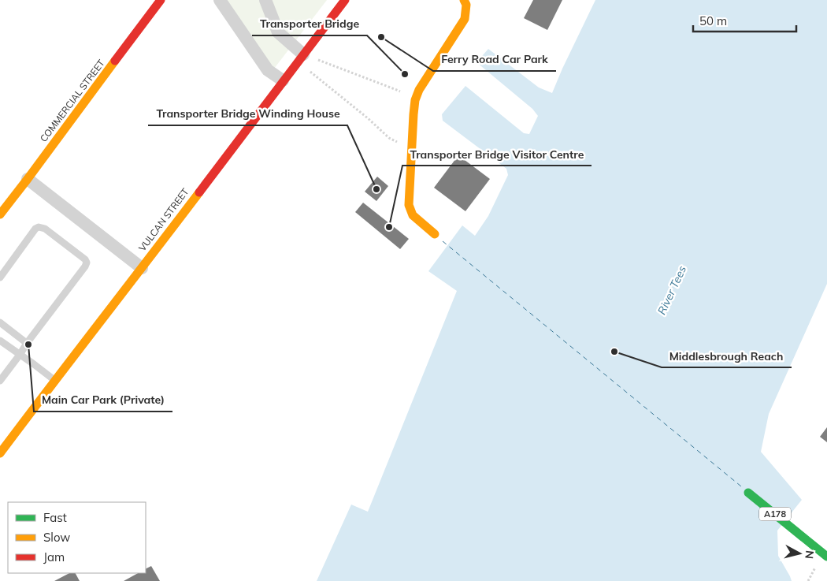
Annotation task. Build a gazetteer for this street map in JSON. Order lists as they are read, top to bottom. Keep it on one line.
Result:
{"streets":{"street":["COMMERCIAL STREET","VULCAN STREET","A178"]},"water":["River Tees"],"places":["Ferry Road Car Park","Transporter Bridge","Transporter Bridge Winding House","Transporter Bridge Visitor Centre","Main Car Park (Private)","Middlesbrough Reach"],"legend":["Fast","Slow","Jam"],"scale_bar":"50 m","north":"right"}
